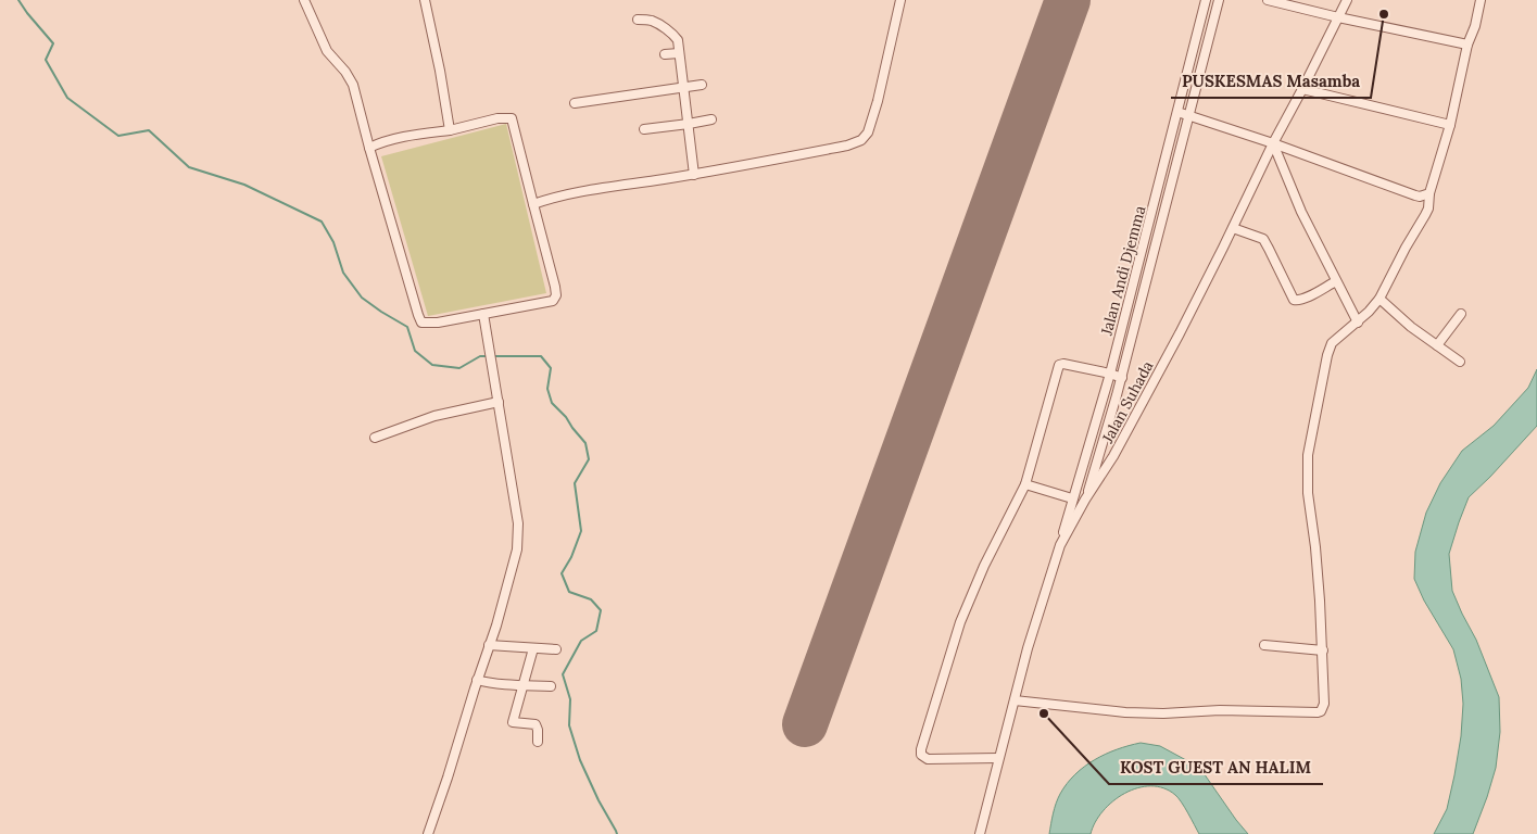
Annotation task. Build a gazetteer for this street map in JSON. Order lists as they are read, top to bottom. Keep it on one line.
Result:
{"streets":{"street":["Jalan Andi Djemma","Jalan Suhada"]},"crossings":[["Jalan Andi Djemma","Jalan Suhada"]],"places":["PUSKESMAS Masamba","KOST GUEST AN HALIM"]}
